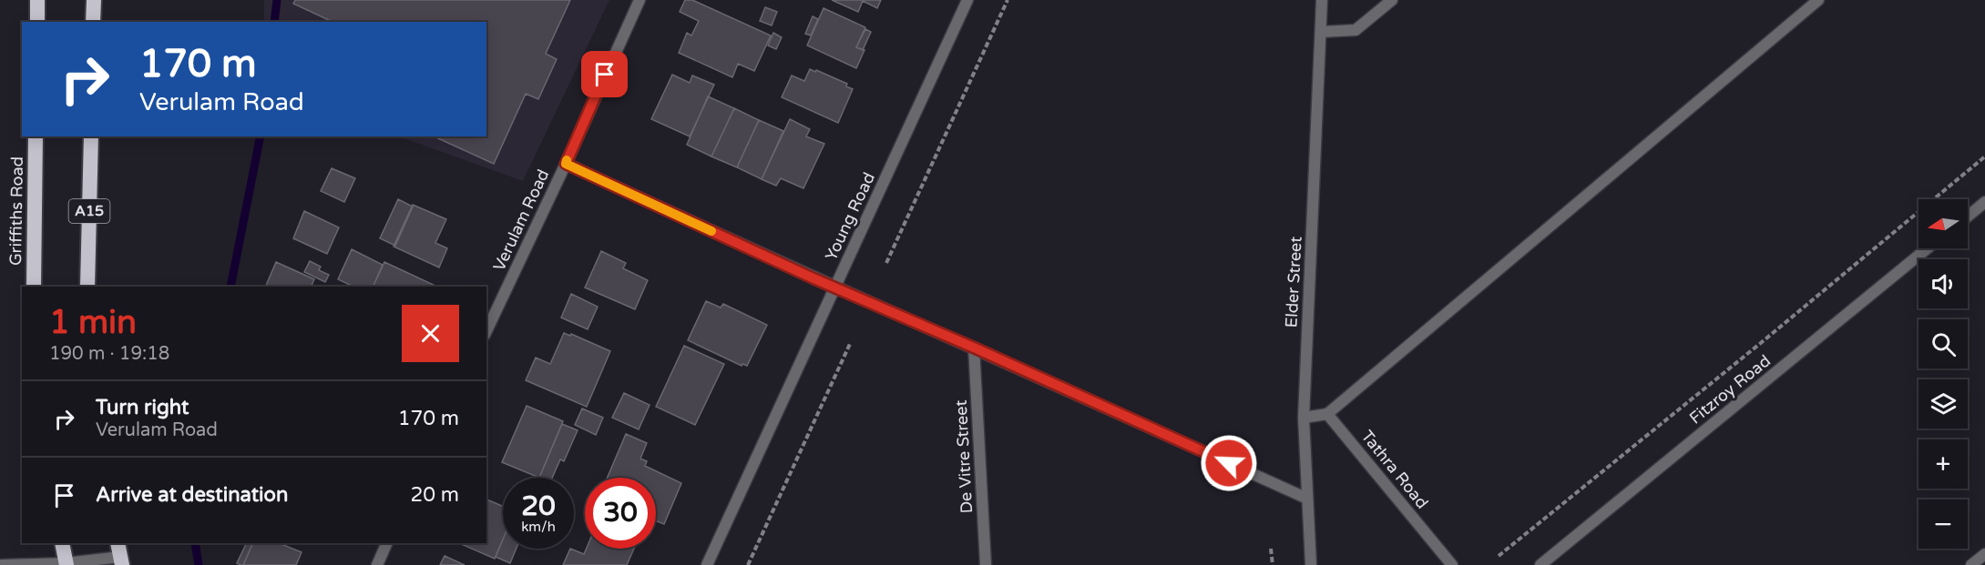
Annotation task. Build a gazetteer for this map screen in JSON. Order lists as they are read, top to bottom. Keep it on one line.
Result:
{"streets":{"highway":["Griffiths Road","A15"],"street":["Young Road","Verulam Road","Elder Street","Fitzroy Road","De Vitre Street","Tathra Road"]},"north":"left","page":{"turn":["170 m","Verulam Road"],"map_buttons":["+","−"],"heading":["1 min","190 m · 19:18"],"list":[{"name":"Turn right","note":"Verulam Road","value":"170 m"},{"name":"Arrive at destination","value":"20 m"}],"speed":"20 km/h","limit":"30"}}
